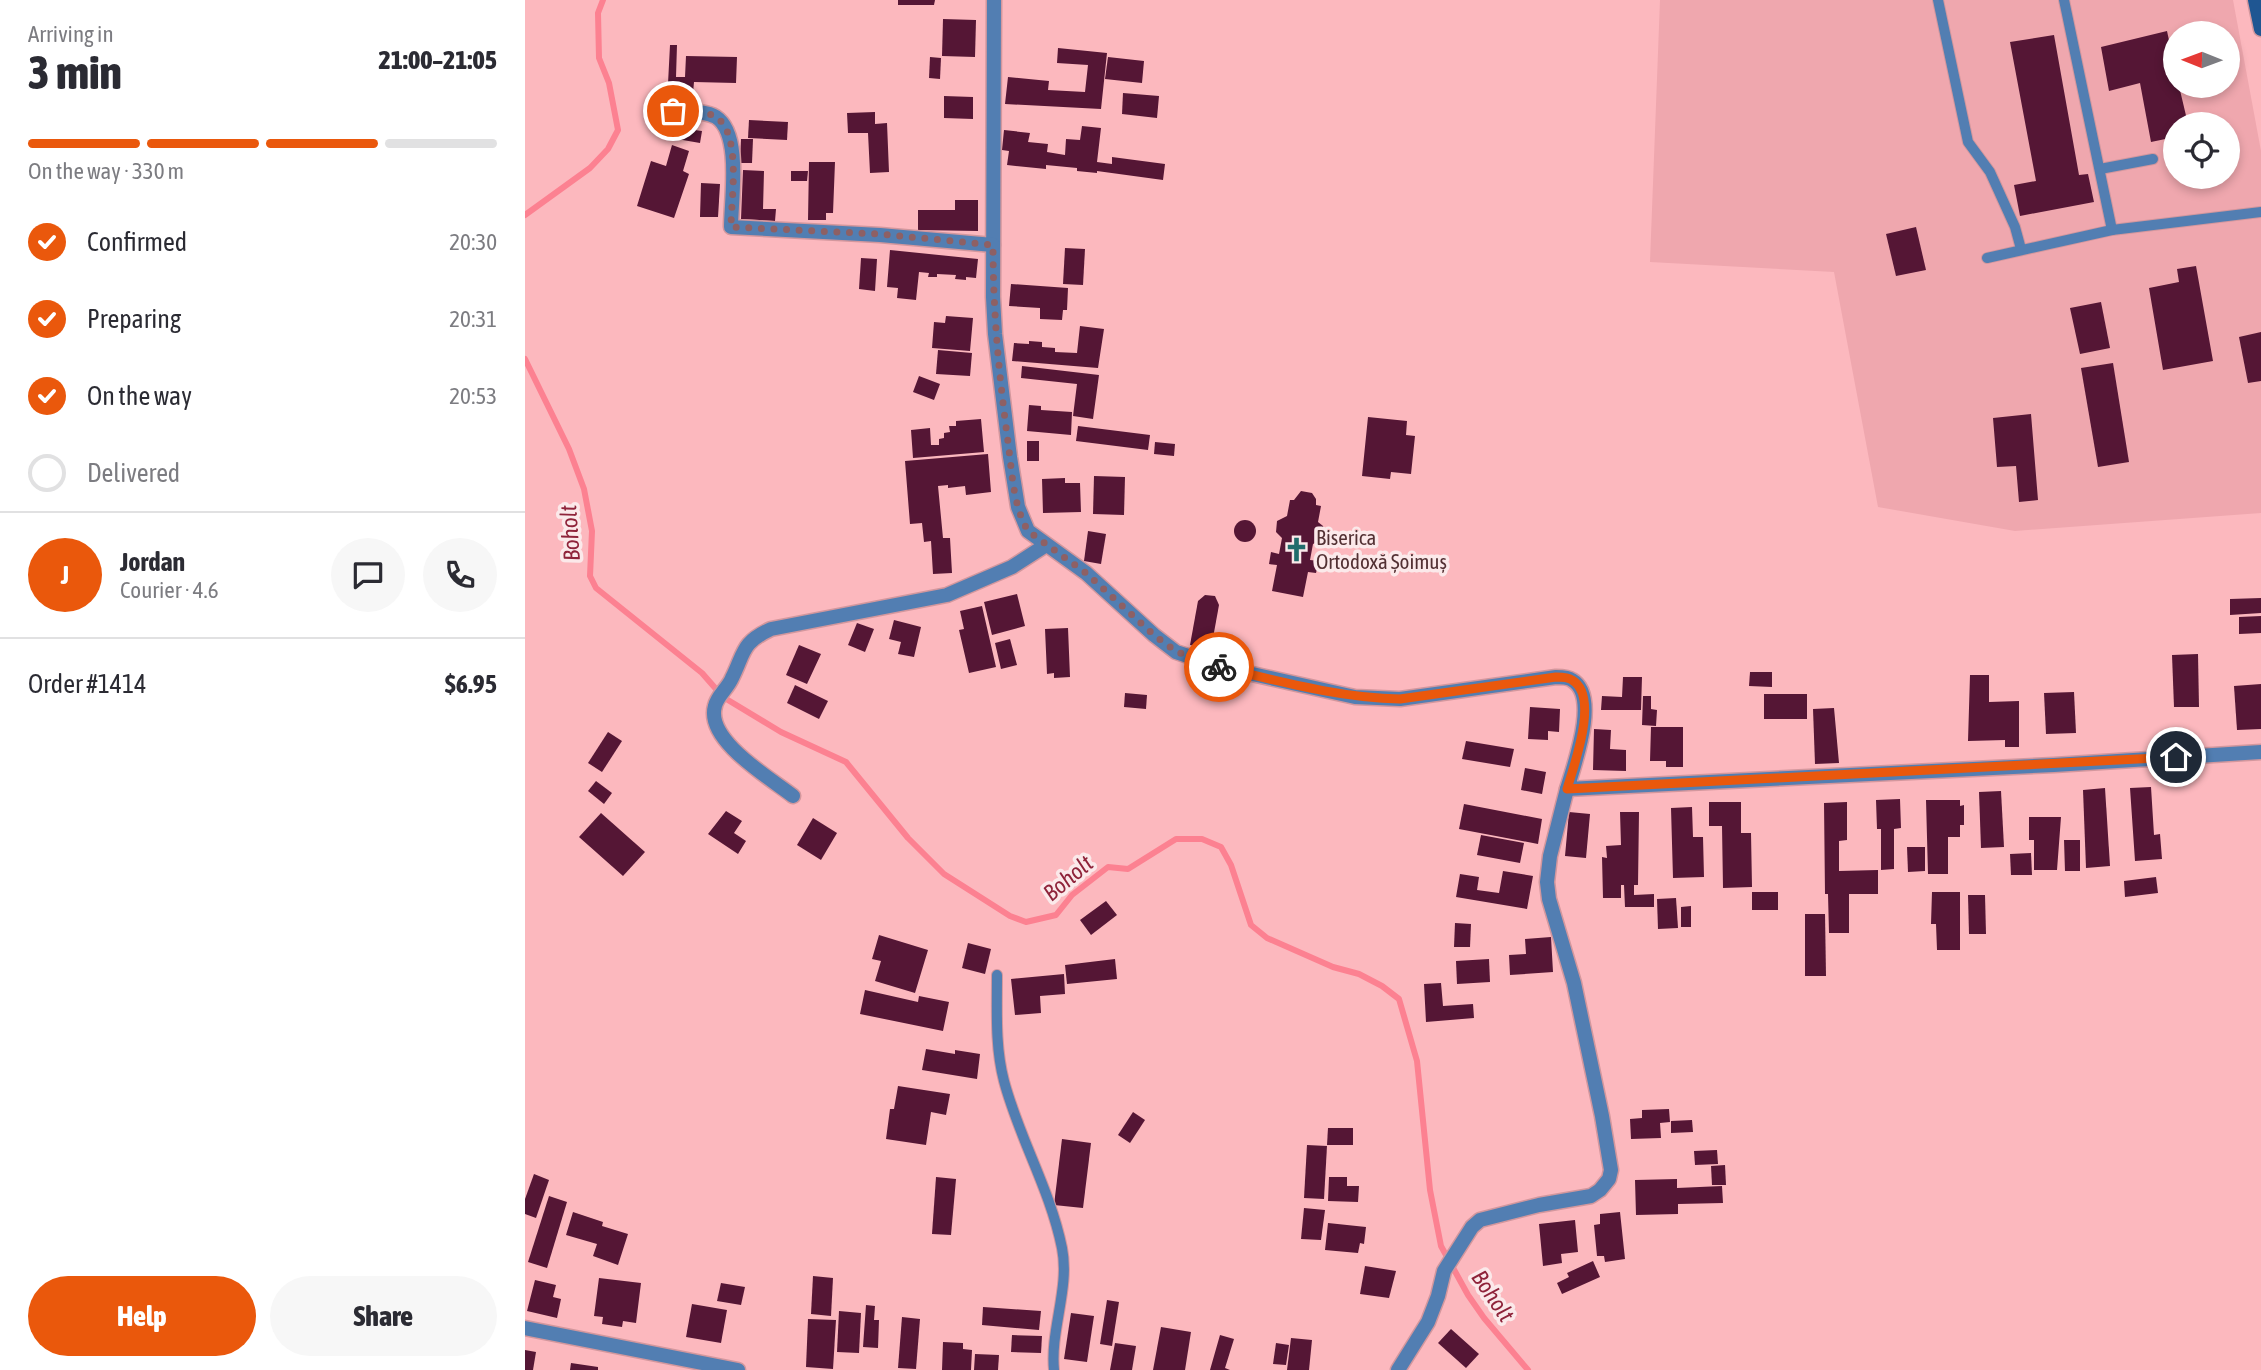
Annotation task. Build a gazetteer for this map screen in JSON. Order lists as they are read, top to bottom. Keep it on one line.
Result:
{"water":["Boholt"],"places":{"church":["Biserica Ortodoxă Șoimuș"]},"north":"left","page":{"heading":["3 min","Arriving in","21:00–21:05"],"panel":["Jordan","Courier · 4.6","Order #1414","$6.95"],"bar":"On the way · 330 m","list":[["Confirmed","20:30"],["Preparing","20:31"],["On the way","20:53"],"Delivered"],"round":"J","buttons":["Help","Share"]}}
